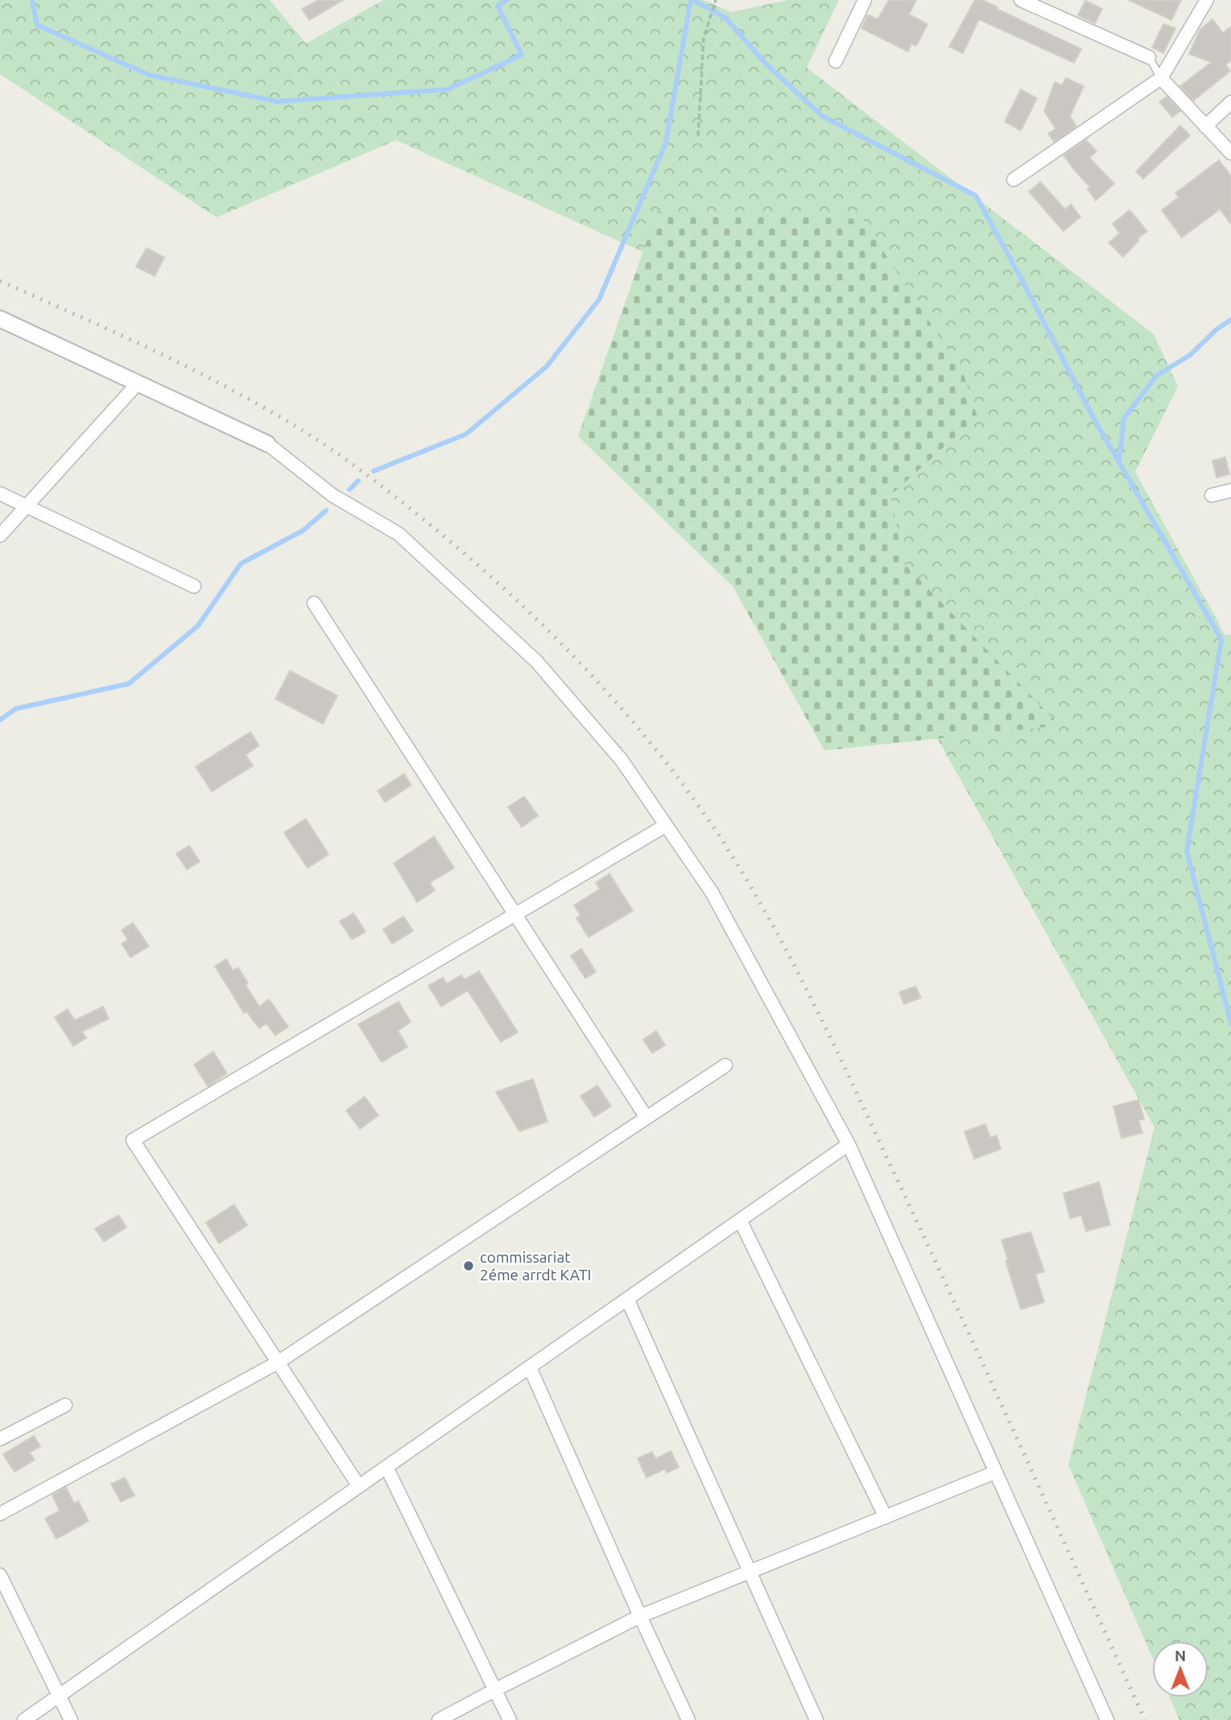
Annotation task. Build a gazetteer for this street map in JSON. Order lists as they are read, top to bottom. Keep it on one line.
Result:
{"places":["commissariat 2éme arrdt KATI"],"north":"top"}
